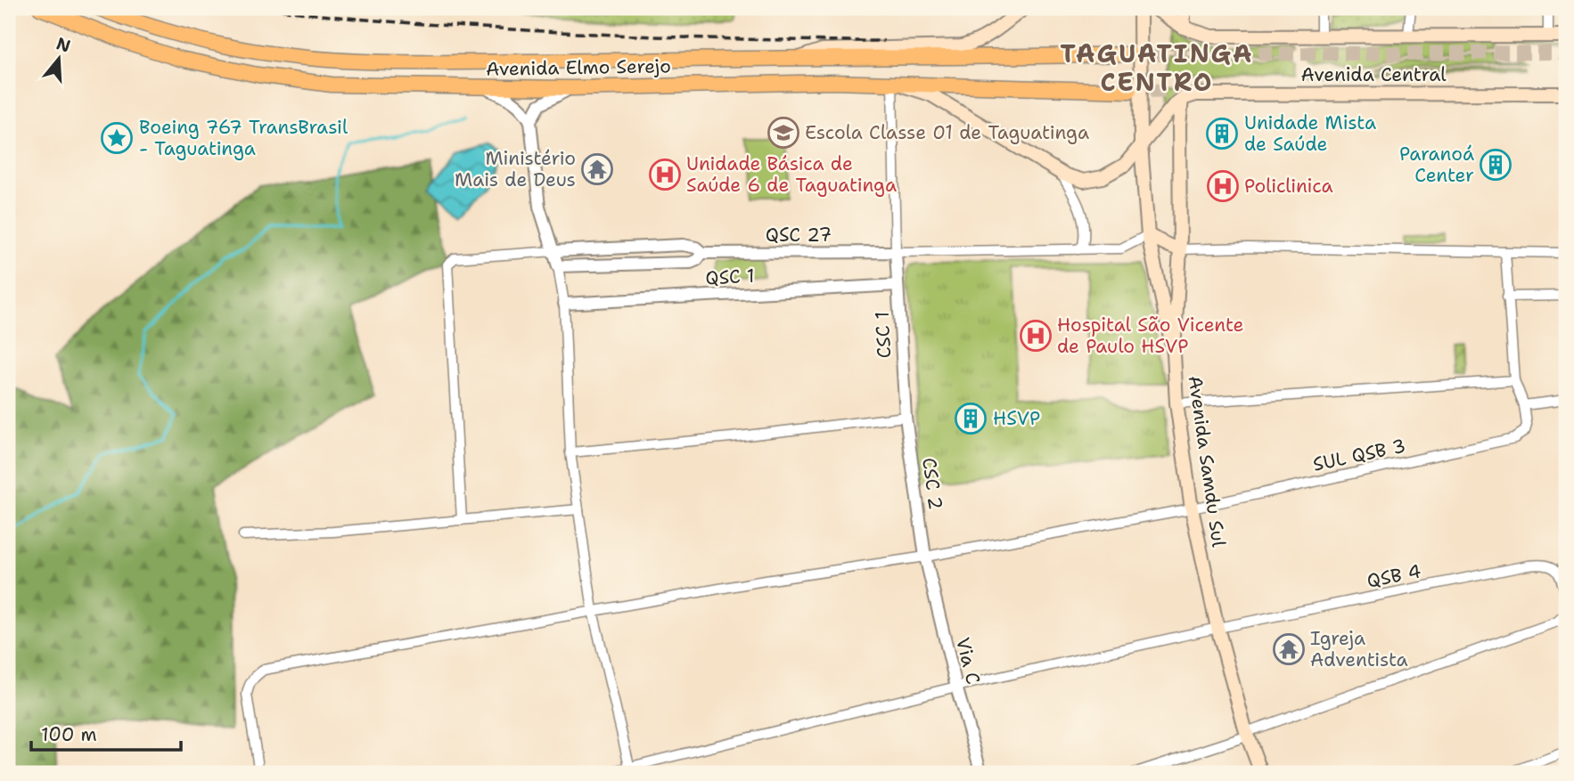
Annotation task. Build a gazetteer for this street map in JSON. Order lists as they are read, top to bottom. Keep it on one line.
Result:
{"streets":{"main road":["Avenida Elmo Serejo","Avenida Central","Avenida Samdu Sul"],"street":["QSC 27","QSC 1","CSC 1","SUL QSB 3","CSC 2","QSB 4","Via C"]},"crossings":[["QSC 27","CSC 1"],["QSC 1","CSC 1"],["CSC 1","CSC 2"],["SUL QSB 3","Avenida Samdu Sul"],["SUL QSB 3","CSC 2"],["SUL QSB 3","Via C"],["Avenida Samdu Sul","QSB 4"],["CSC 2","Via C"]],"districts":["TAGUATINGA CENTRO"],"places":{"school or university":["Escola Classe 01 de Taguatinga"],"building":["Unidade Mista de Saúde","Paranoá Center","HSVP"],"place":["Boeing 767 TransBrasil - Taguatinga"],"temple":["Ministério Mais de Deus","Igreja Adventista"],"hospital":["Unidade Básica de Saúde 6 de Taguatinga","Policlinica","Hospital São Vicente de Paulo HSVP"]},"scale_bar":"100 m","north":"top"}
